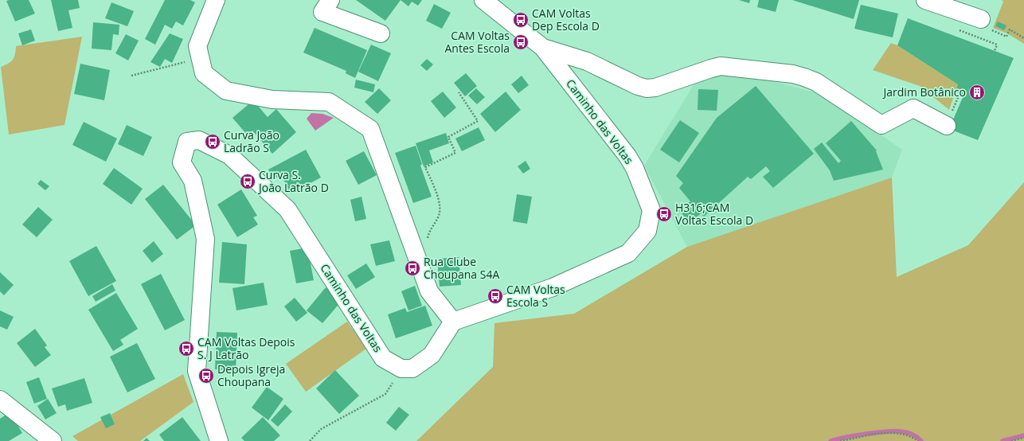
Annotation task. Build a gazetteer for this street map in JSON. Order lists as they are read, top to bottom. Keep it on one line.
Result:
{"streets":{"street":["Caminho das Voltas"]},"places":{"bus stop":["CAM Voltas Dep Escola D","CAM Voltas Antes Escola","Curva João Ladrão S","Curva S. João Latrão D","H316;CAM Voltas Escola D","Rua Clube Choupana S4A","CAM Voltas Escola S","CAM Voltas Depois S. J Latrão","Depois Igreja Choupana"],"building":["Jardim Botânico"]}}
